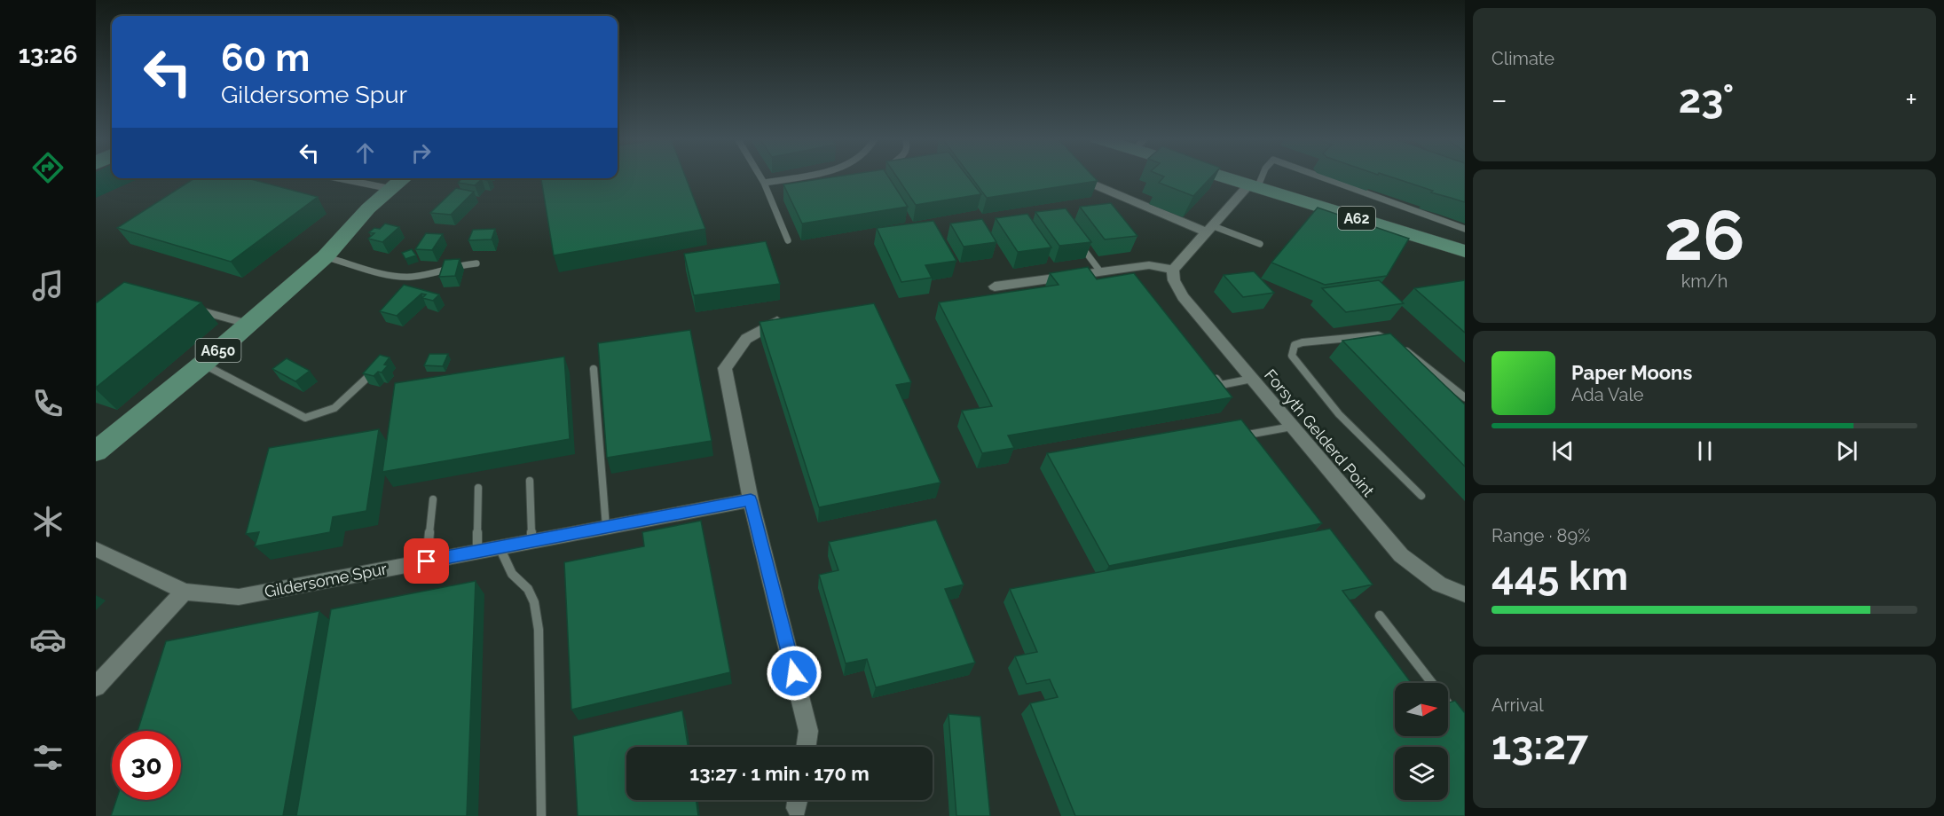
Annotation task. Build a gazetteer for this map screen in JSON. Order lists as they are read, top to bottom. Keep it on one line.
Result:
{"streets":{"main road":["A62","A650"],"street":["Forsyth Gelderd Point","Gildersome Spur"]},"north":"right","page":{"tabs":"13:26","tile":["Climate",["26","km/h"],["Range · 89%","445 km"],["Arrival","13:27"]],"turn":["60 m","Gildersome Spur"],"heat":["−","23°","+"],"song":["Paper Moons","Ada Vale"],"limit":"30","trip":"13:27 · 1 min · 170 m"}}
